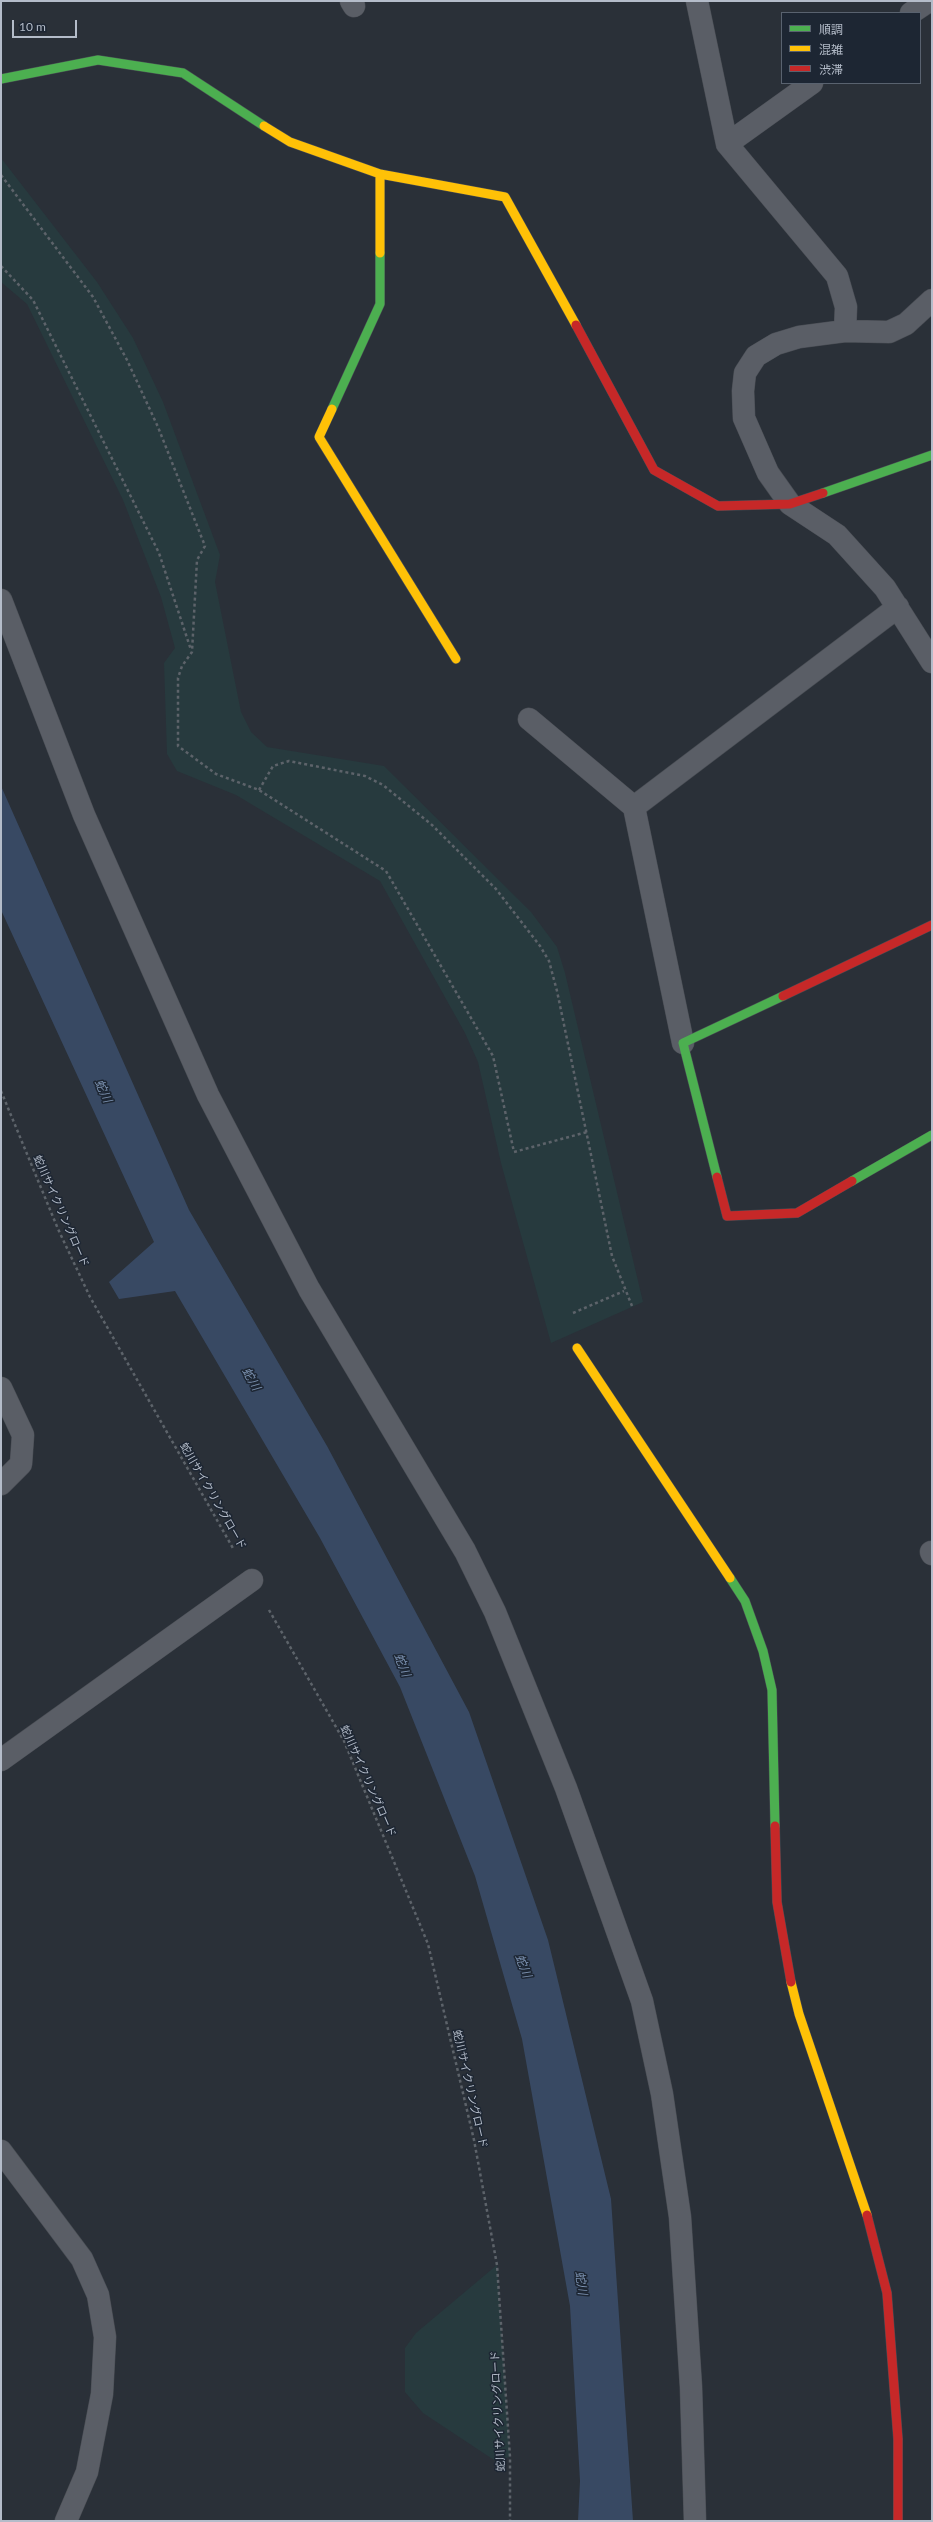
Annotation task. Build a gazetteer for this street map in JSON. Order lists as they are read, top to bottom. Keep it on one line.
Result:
{"streets":{"path":["蛇川サイクリングロード"]},"water":["蛇川"],"legend":["順調","混雑","渋滞"],"scale_bar":"10 m"}
